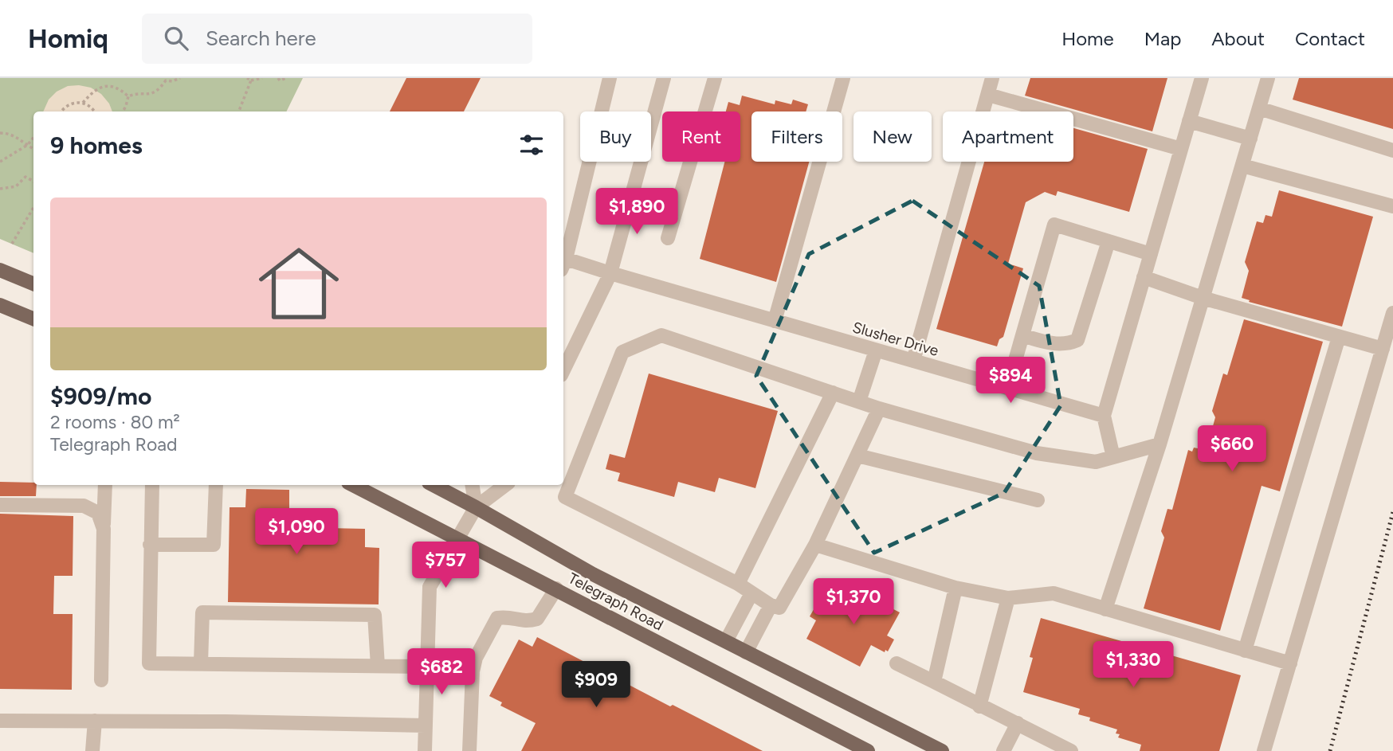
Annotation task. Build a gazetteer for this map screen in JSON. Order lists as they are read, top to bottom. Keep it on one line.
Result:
{"streets":{"main road":["Telegraph Road"],"street":["Slusher Drive"]},"page":{"header":"Homiq","search":"Search here","nav":["Home","Map","About","Contact"],"chip":["Buy","Rent","Filters","New","Apartment"],"heading":"9 homes","list":[{"name":"$909/mo","note":"2 rooms · 80 m² · Telegraph Road"}],"price":["$1,890","$894","$660","$1,090","$757","$1,370","$1,330","$682","$909"]}}
